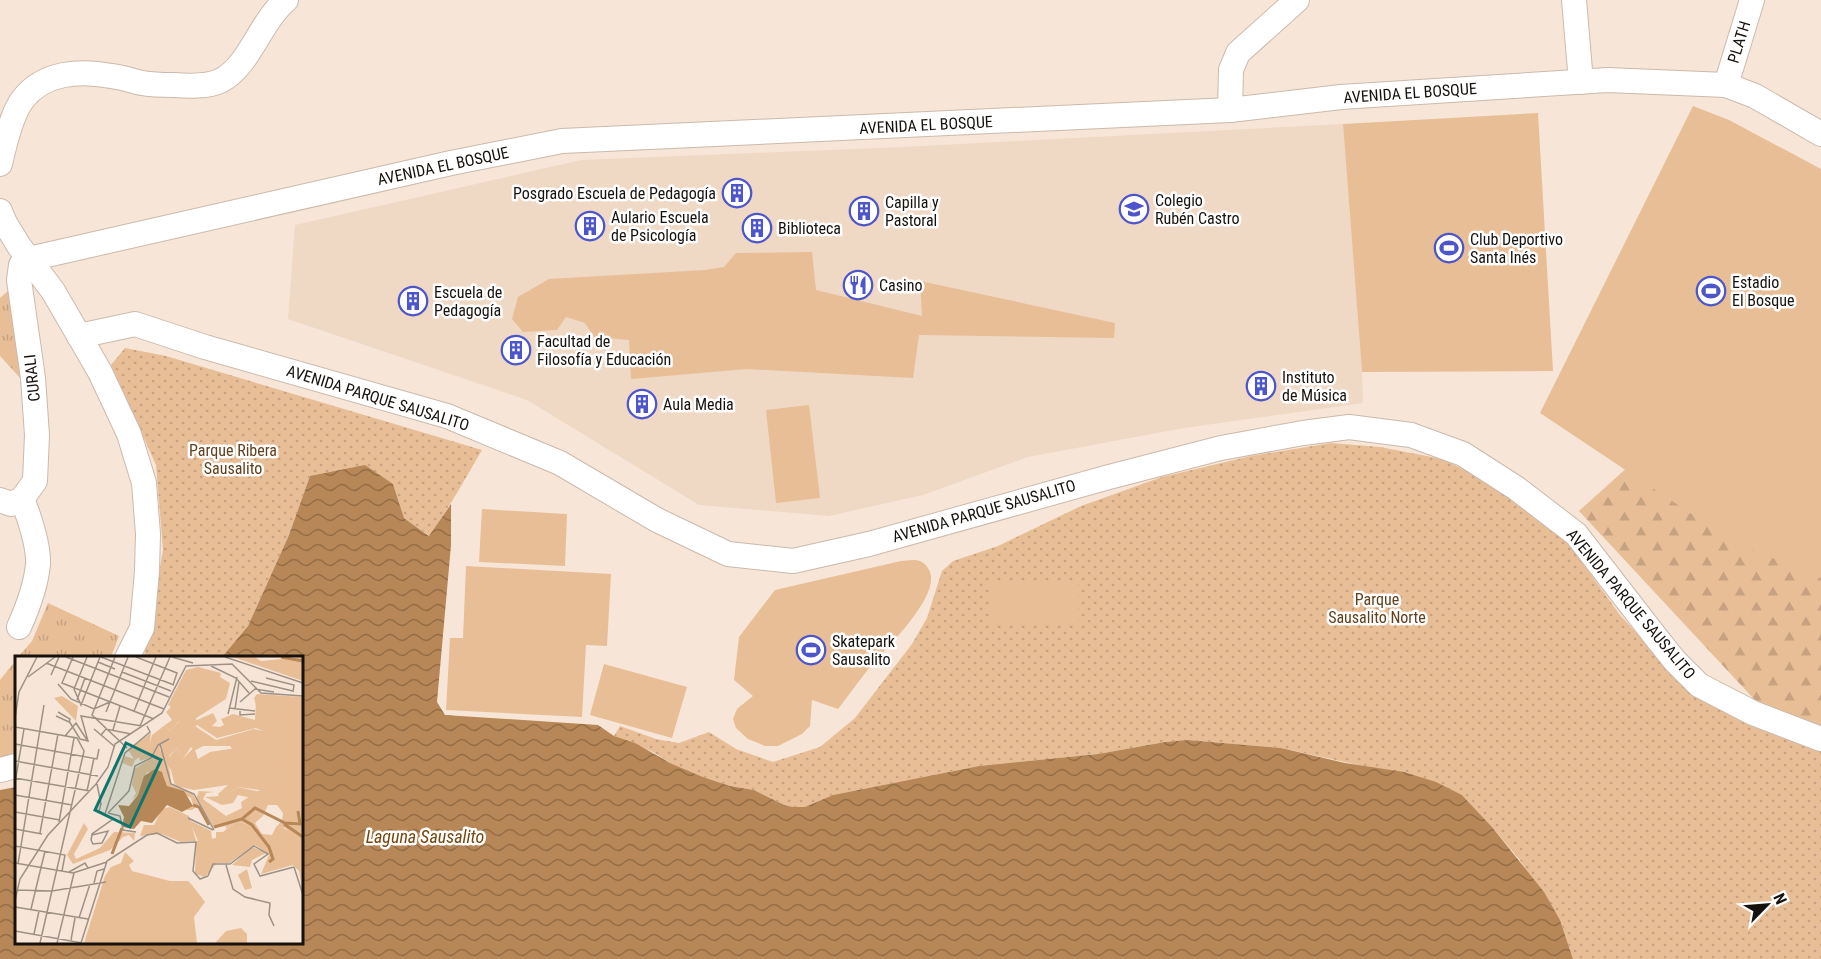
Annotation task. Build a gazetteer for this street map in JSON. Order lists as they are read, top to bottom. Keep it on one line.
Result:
{"streets":{"street":["PLATH","AVENIDA EL BOSQUE","CURALI","AVENIDA PARQUE SAUSALITO"]},"crossings":[["PLATH","AVENIDA EL BOSQUE"],["AVENIDA EL BOSQUE","CURALI"]],"water":["Laguna Sausalito"],"parks":["Parque Ribera Sausalito","Parque Sausalito Norte"],"places":{"building":["Posgrado Escuela de Pedagogía","Capilla y Pastoral","Aulario Escuela de Psicología","Biblioteca","Escuela de Pedagogía","Facultad de Filosofía y Educación","Instituto de Música","Aula Media"],"school or university":["Colegio Rubén Castro"],"sports":["Club Deportivo Santa Inés","Estadio El Bosque","Skatepark Sausalito"],"restaurant":["Casino"]},"north":"top right"}
